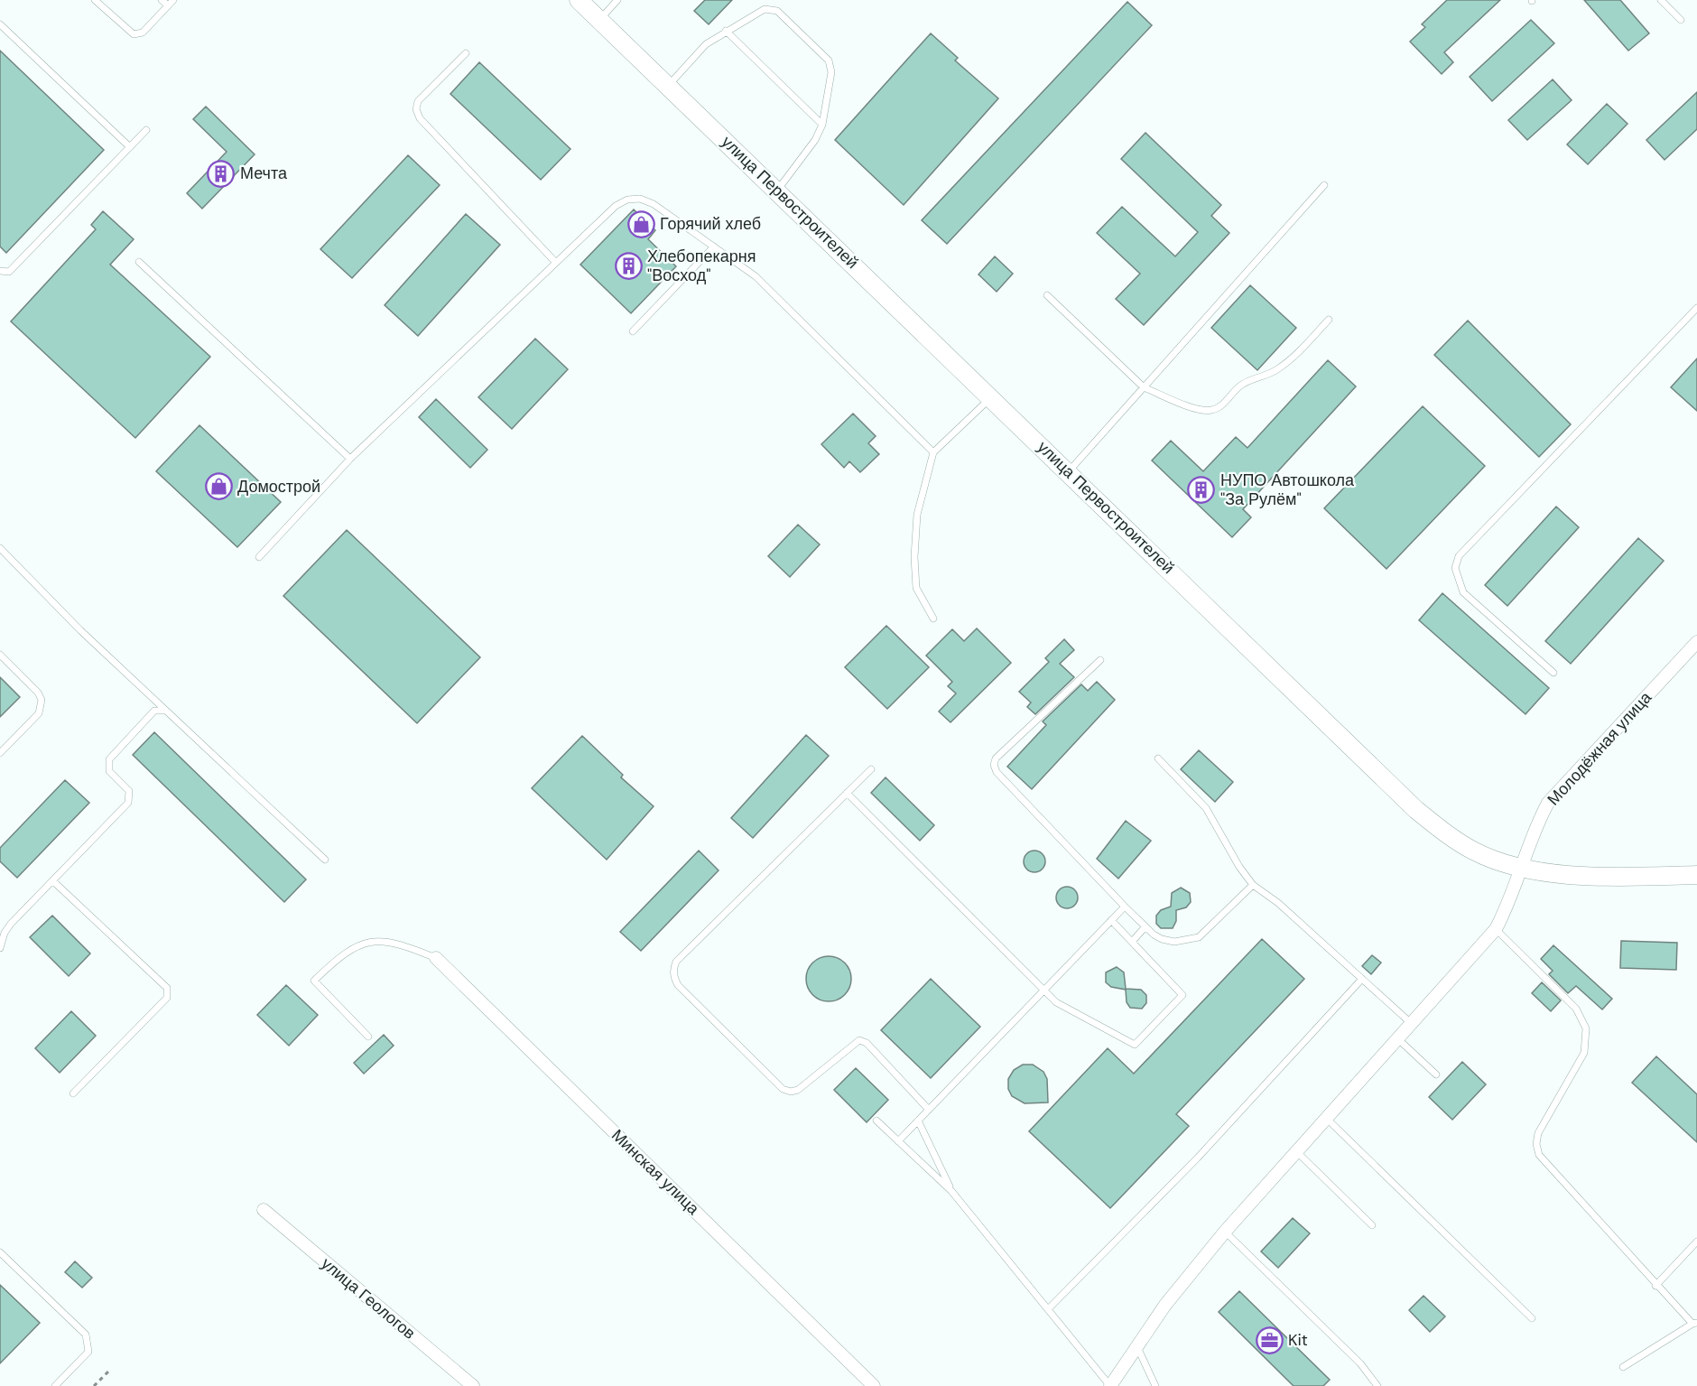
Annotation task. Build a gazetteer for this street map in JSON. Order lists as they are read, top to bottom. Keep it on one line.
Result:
{"streets":{"street":["улица Первостроителей","Молодёжная улица","Минская улица","улица Геологов"]},"crossings":[["улица Первостроителей","Молодёжная улица"]],"places":{"building":["Мечта","Хлебопекарня \"Восход\"","НУПО Автошкола \"За Рулём\""],"shop":["Горячий хлеб","Домострой"],"office":["Kit"]}}
